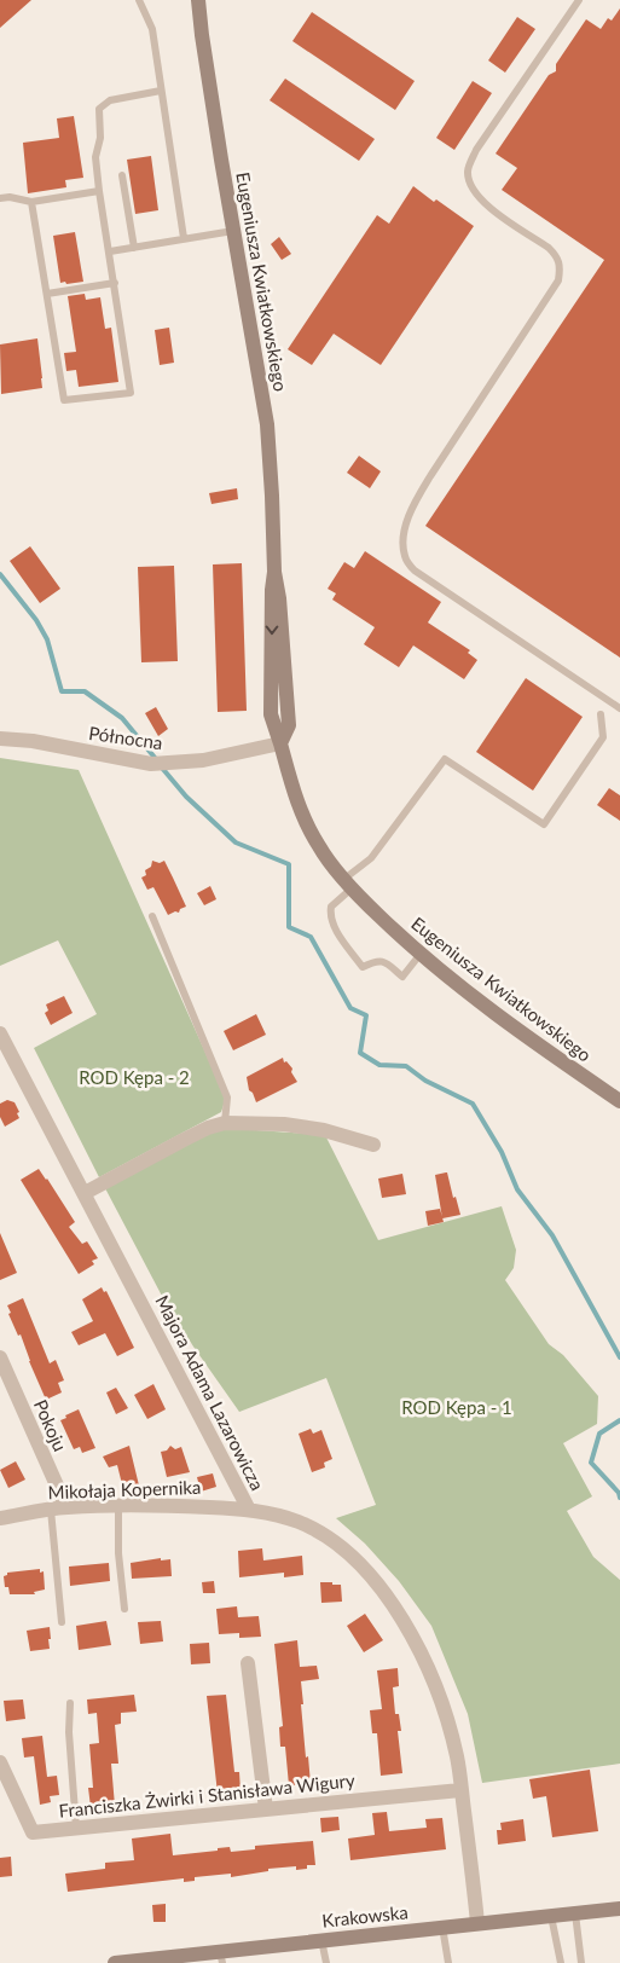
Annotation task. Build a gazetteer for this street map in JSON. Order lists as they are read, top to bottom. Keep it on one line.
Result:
{"streets":{"street":["Eugeniusza Kwiatkowskiego","Północna","Majora Adama Lazarowicza","Pokoju","Mikołaja Kopernika","Franciszka Żwirki i Stanisława Wigury","Krakowska"]},"crossings":[["Eugeniusza Kwiatkowskiego","Północna"],["Majora Adama Lazarowicza","Mikołaja Kopernika"],["Majora Adama Lazarowicza","Franciszka Żwirki i Stanisława Wigury"],["Majora Adama Lazarowicza","Krakowska"],["Pokoju","Mikołaja Kopernika"]],"parks":["ROD Kępa - 2","ROD Kępa - 1"]}
